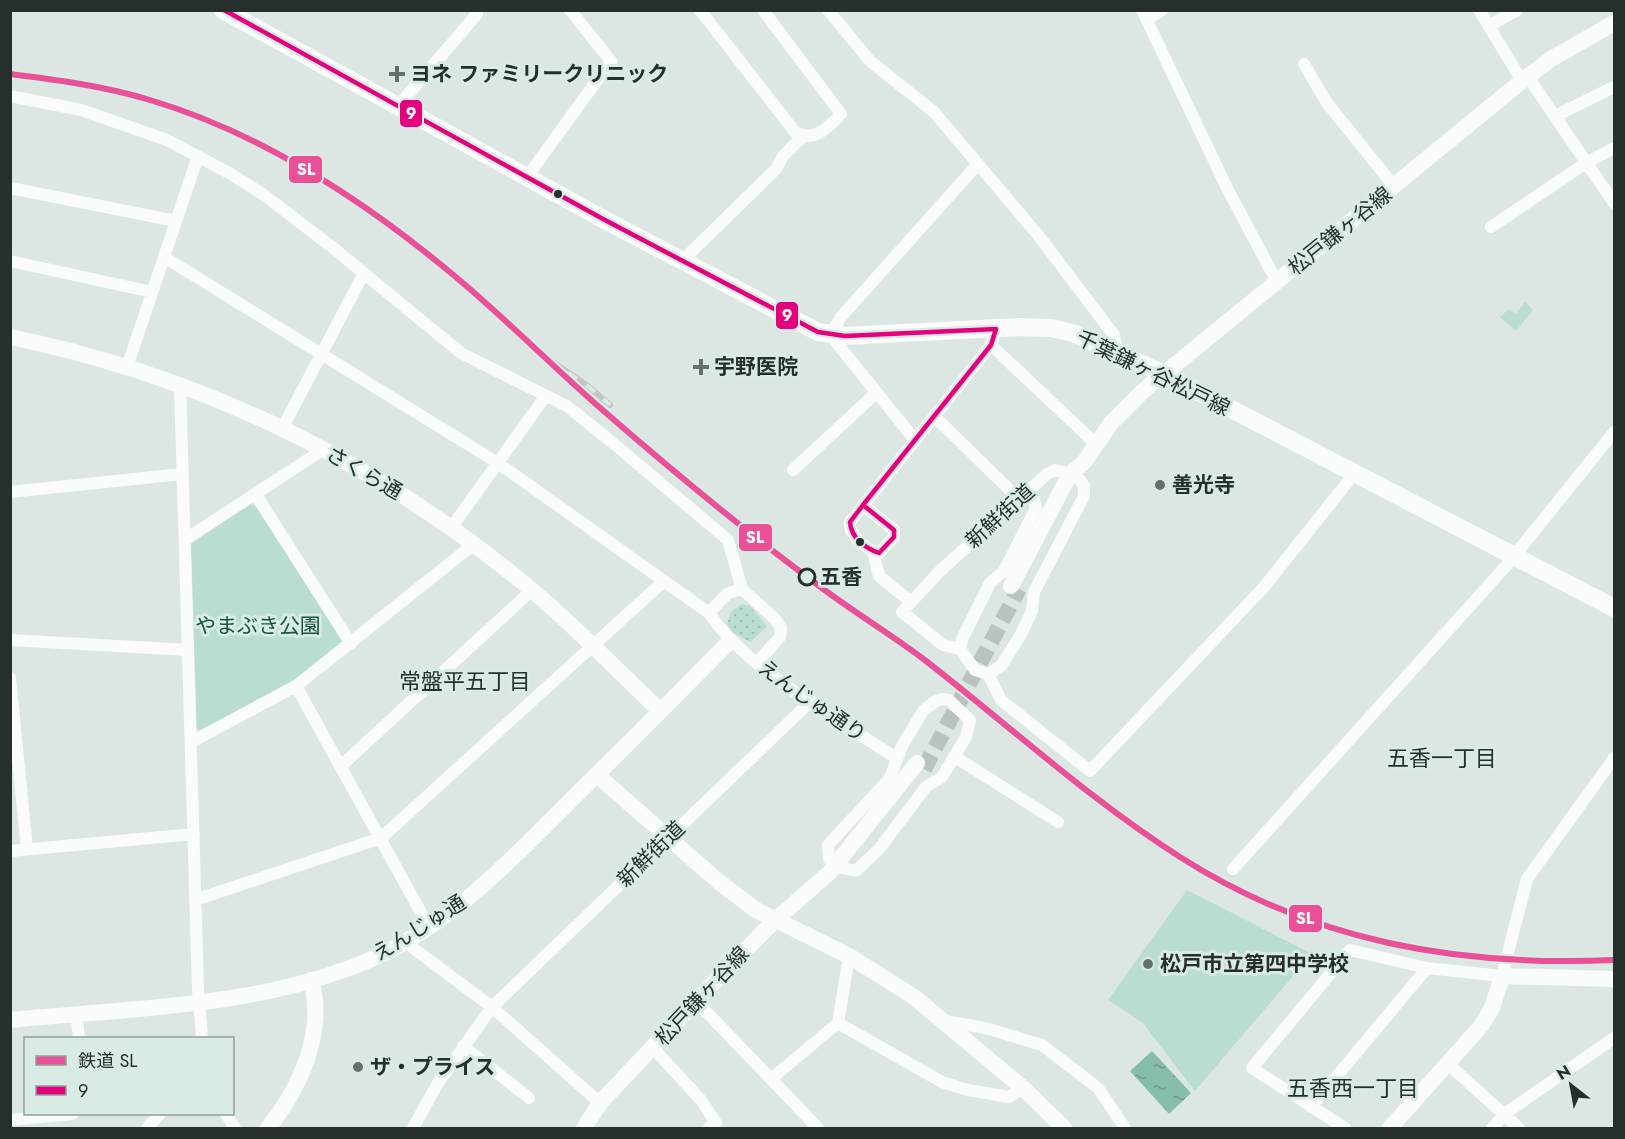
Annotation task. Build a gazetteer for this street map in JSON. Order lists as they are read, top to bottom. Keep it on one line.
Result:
{"streets":{"main road":["千葉鎌ヶ谷松戸線"],"street":["松戸鎌ヶ谷線","さくら通","新鮮街道","えんじゅ通り","えんじゅ通"]},"crossings":[["松戸鎌ヶ谷線","千葉鎌ヶ谷松戸線"],["松戸鎌ヶ谷線","新鮮街道"],["さくら通","えんじゅ通"],["新鮮街道","えんじゅ通り"],["えんじゅ通り","えんじゅ通"]],"districts":["常盤平五丁目","五香一丁目","五香西一丁目"],"parks":["やまぶき公園"],"places":{"health":["ヨネ ファミリークリニック","宇野医院"],"other":["善光寺","五香","松戸市立第四中学校","ザ・プライス"]},"lines":["transit line 9","rail line SL"],"legend":["鉄道 SL","9"],"north":"top left"}
